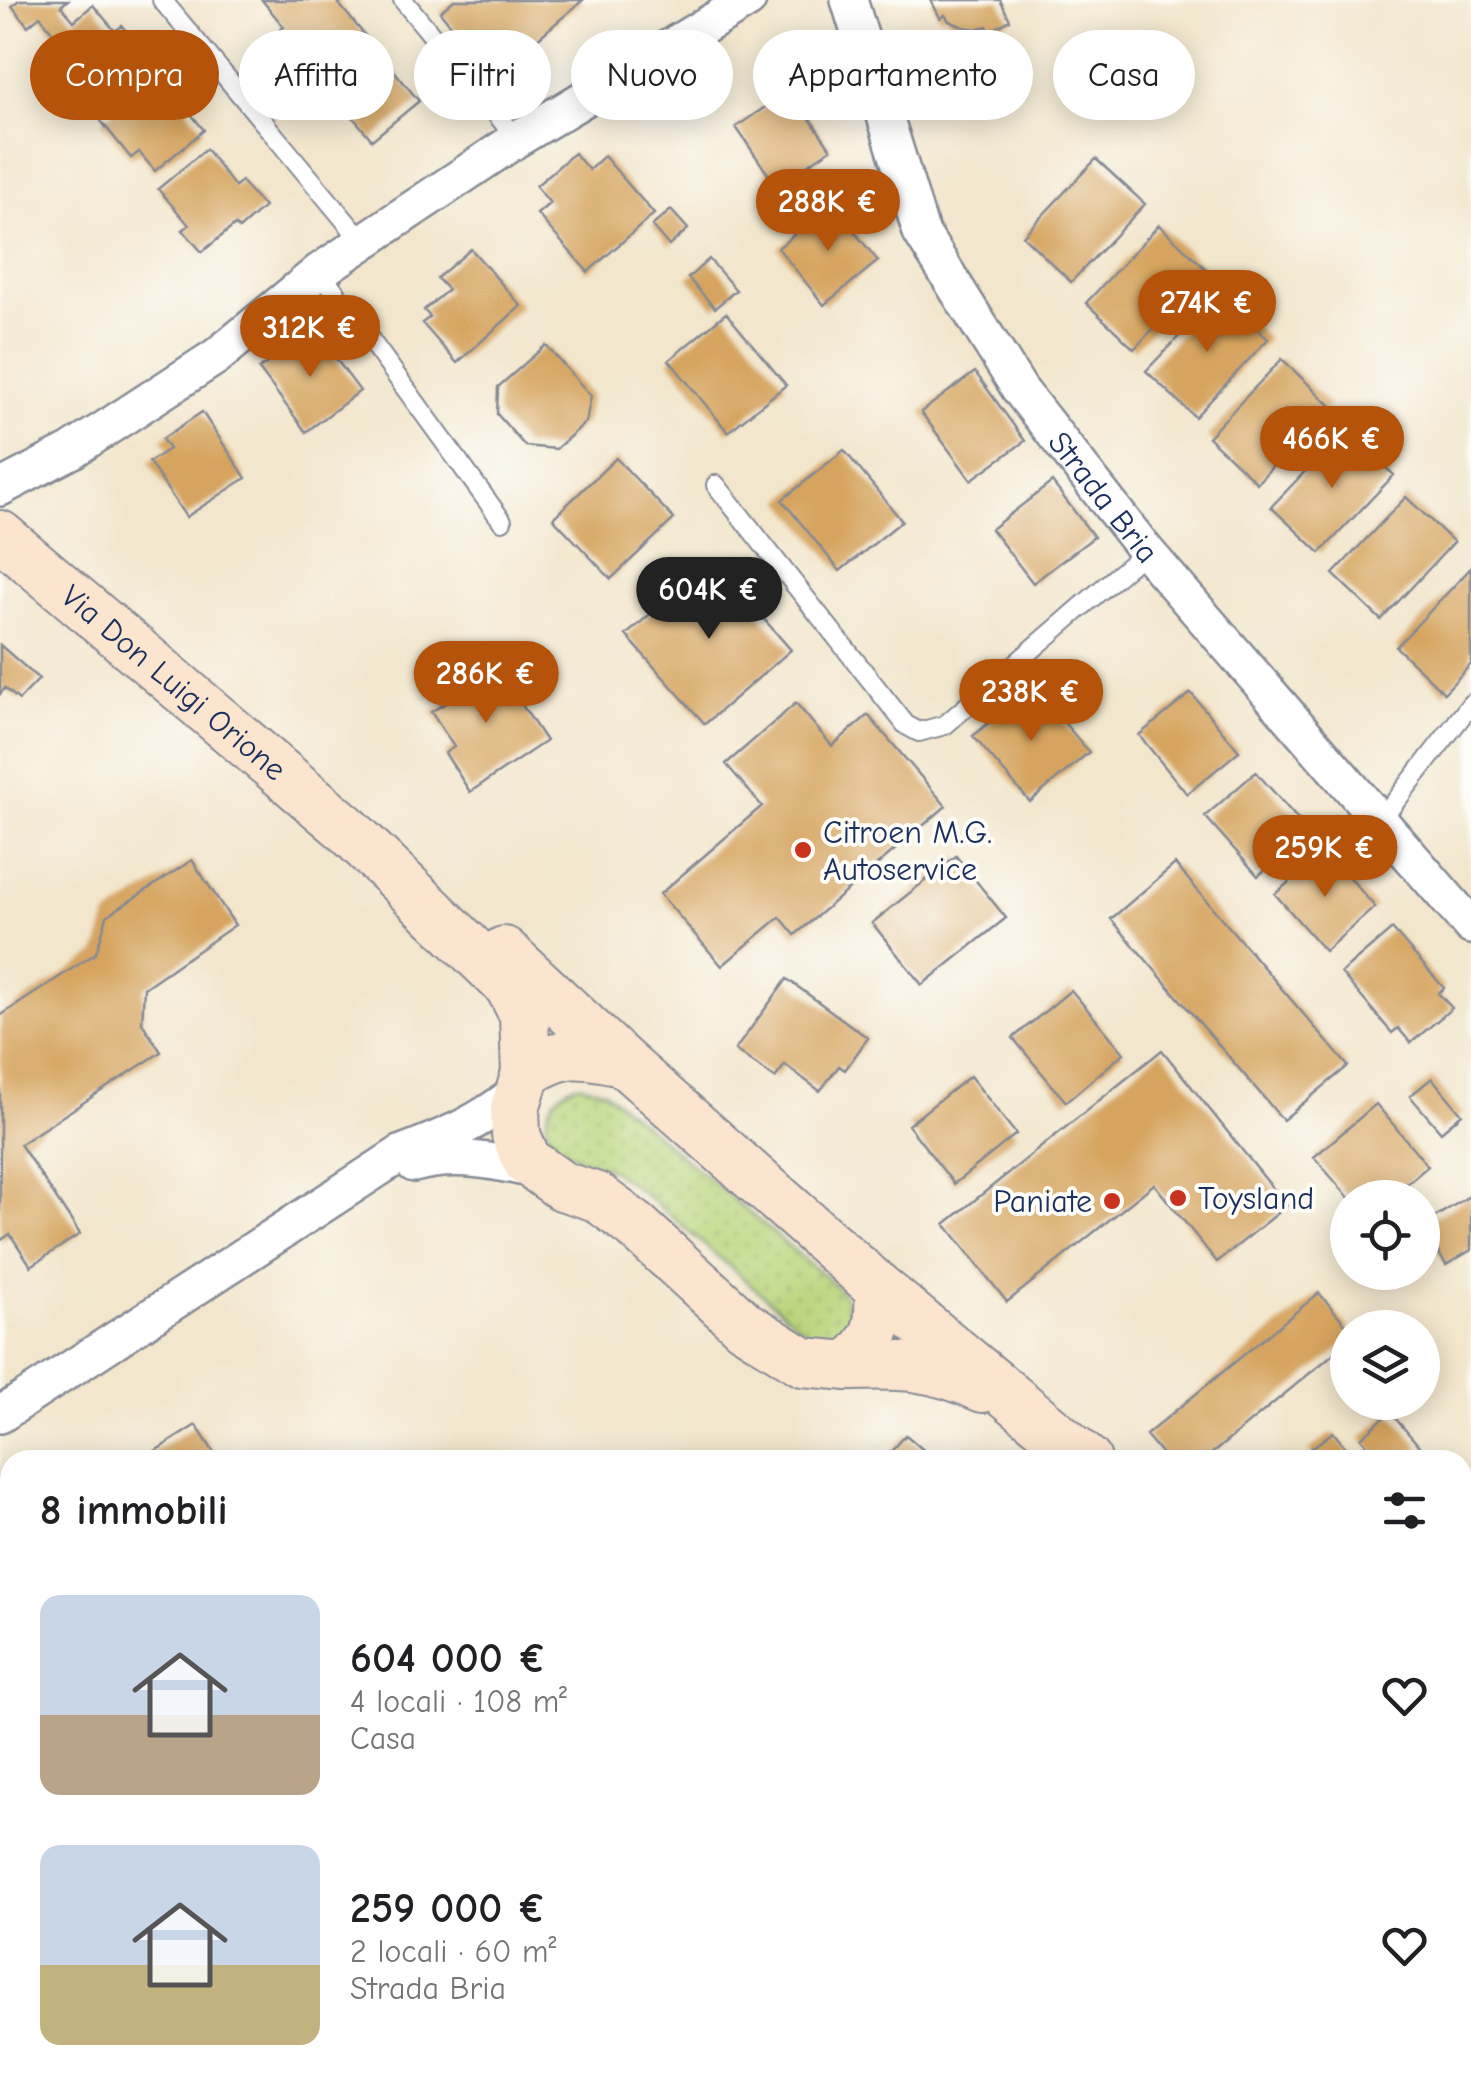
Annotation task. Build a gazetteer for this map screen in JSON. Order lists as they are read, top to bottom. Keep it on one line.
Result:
{"streets":{"main road":["Via Don Luigi Orione"],"street":["Strada Bria"]},"places":["Citroen M.G. Autoservice","Toysland","Paniate"],"page":{"chip":["Compra","Affitta","Filtri","Nuovo","Appartamento","Casa"],"price":["288K €","274K €","312K €","466K €","604K €","286K €","238K €","259K €"],"heading":"8 immobili","list":[{"name":"604 000 €","note":"4 locali · 108 m² · Casa"},{"name":"259 000 €","note":"2 locali · 60 m² · Strada Bria"}]}}
